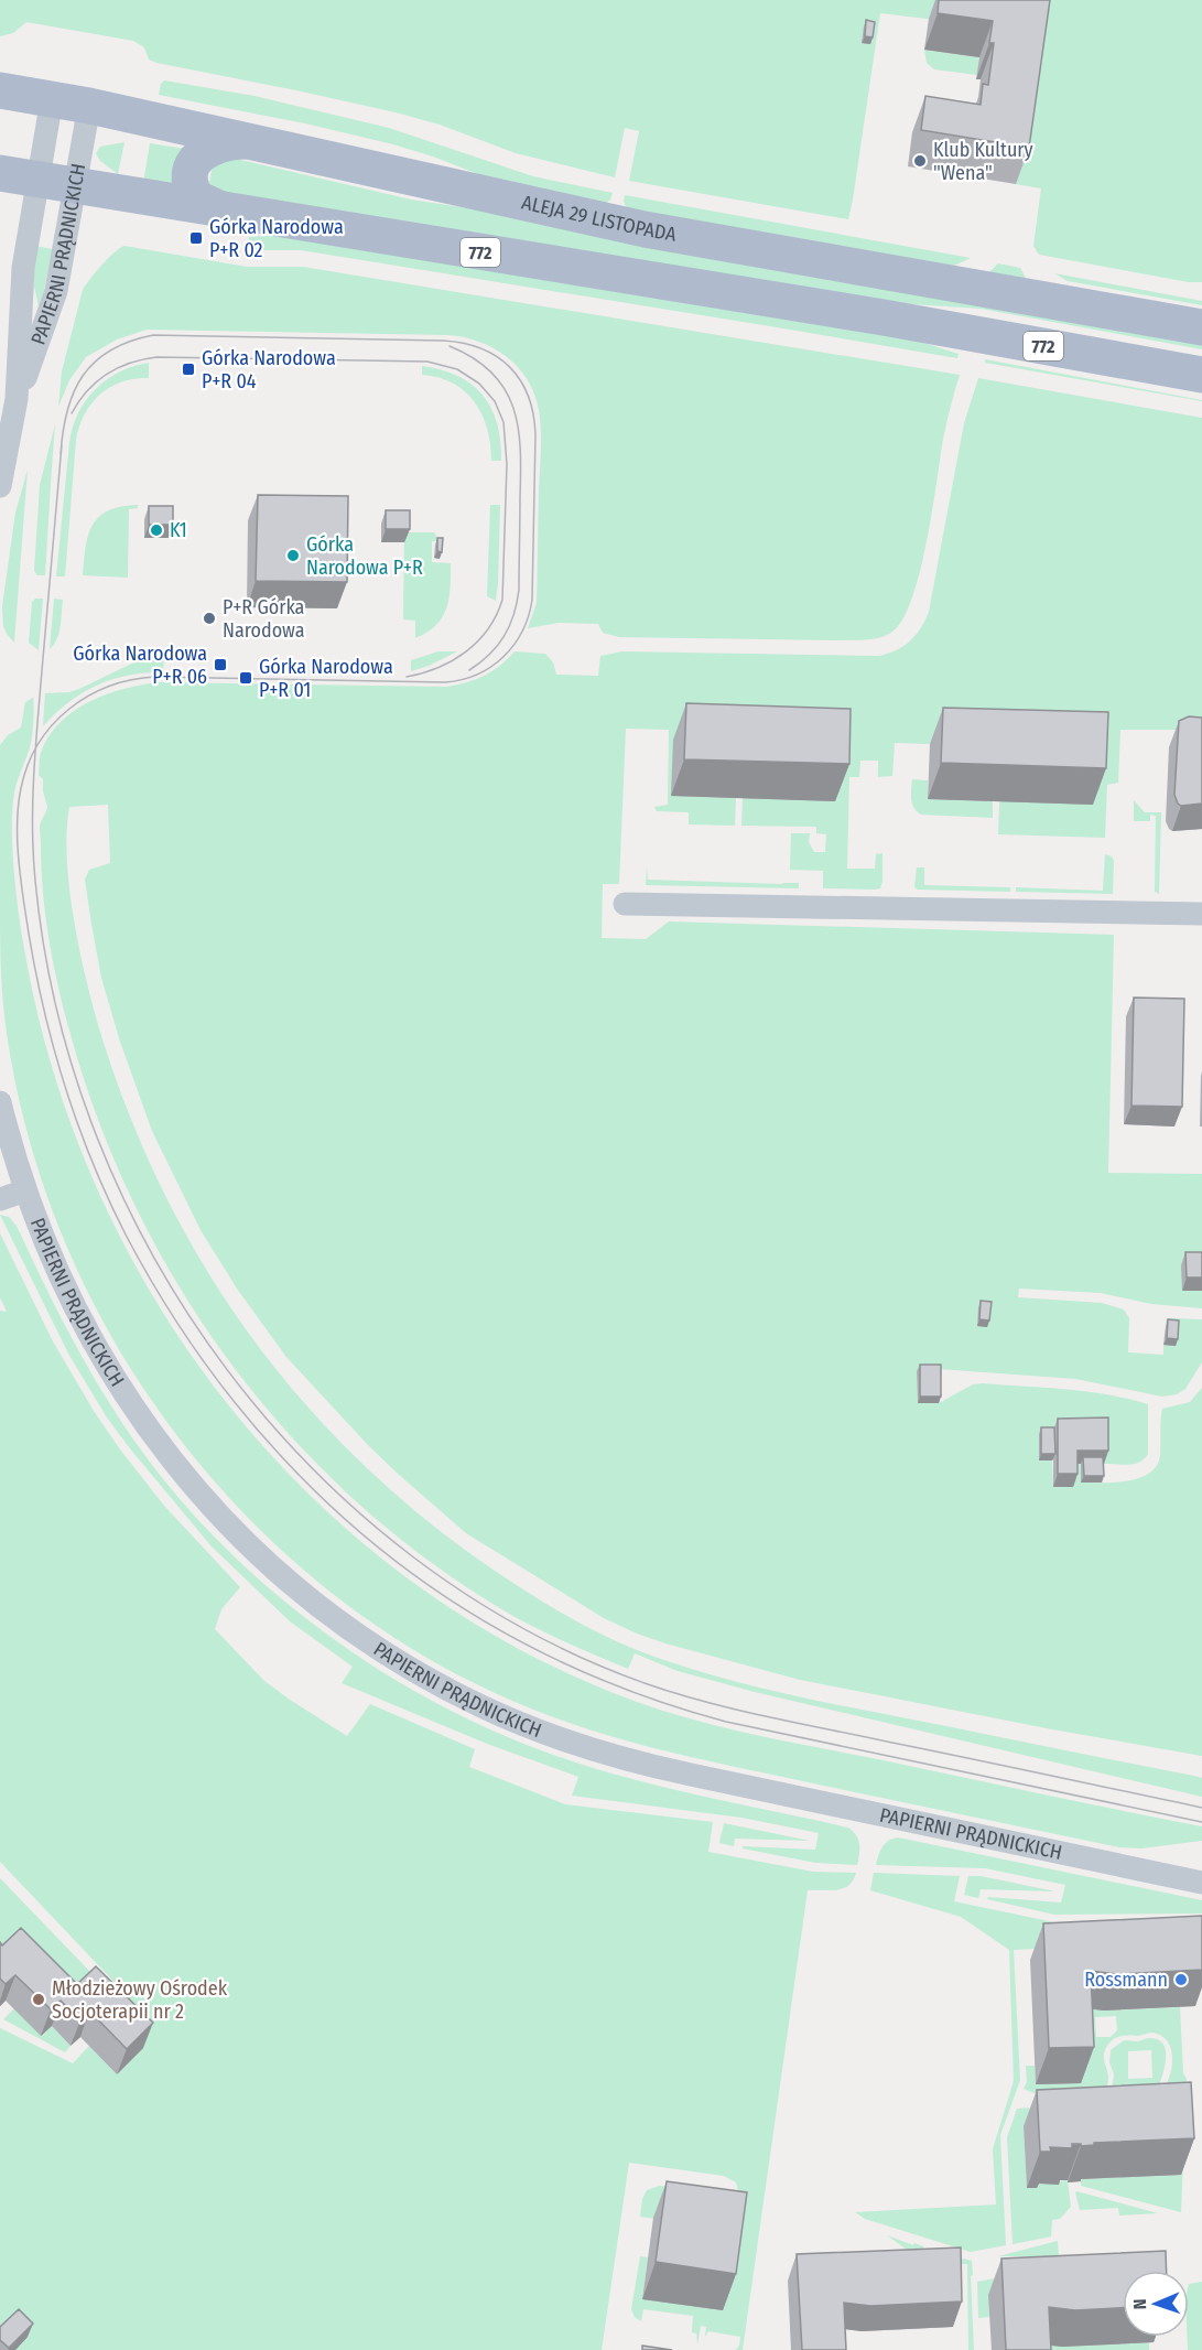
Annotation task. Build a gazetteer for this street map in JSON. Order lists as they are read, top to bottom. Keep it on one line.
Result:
{"streets":{"main road":["ALEJA 29 LISTOPADA","772"],"street":["PAPIERNI PRĄDNICKICH"]},"crossings":[["ALEJA 29 LISTOPADA","PAPIERNI PRĄDNICKICH"],["772","PAPIERNI PRĄDNICKICH"]],"places":{"other":["Klub Kultury \"Wena\"","K1","Górka Narodowa P+R","P+R Górka Narodowa","Rossmann","Młodzieżowy Ośrodek Socjoterapii nr 2"],"transit":["Górka Narodowa P+R 02","Górka Narodowa P+R 04","Górka Narodowa P+R 06","Górka Narodowa P+R 01"]},"north":"left"}
